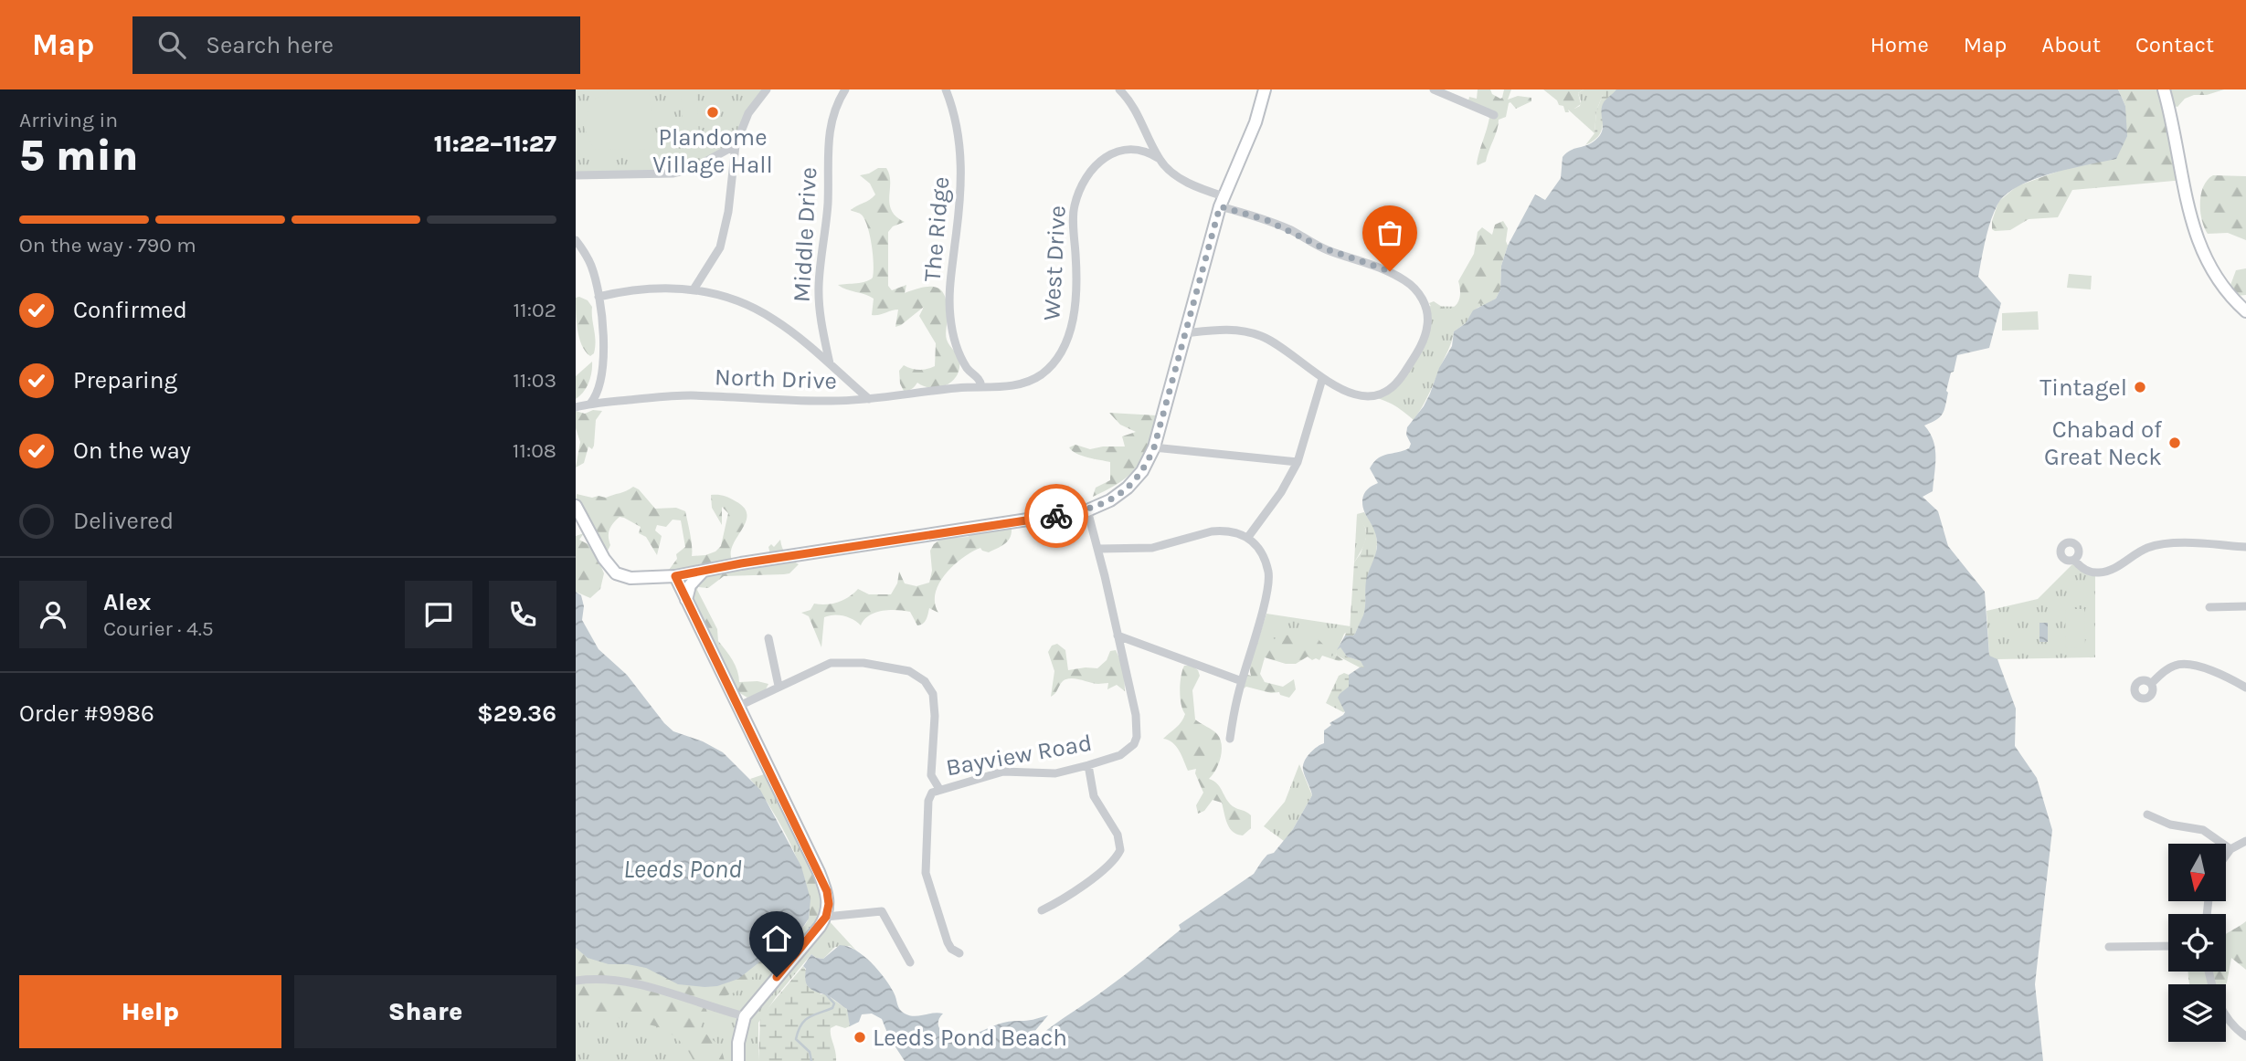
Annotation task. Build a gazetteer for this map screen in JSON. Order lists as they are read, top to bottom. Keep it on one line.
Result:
{"streets":{"street":["The Ridge","Middle Drive","West Drive","North Drive","Bayview Road"]},"crossings":[["The Ridge","West Drive"],["The Ridge","North Drive"],["West Drive","North Drive"]],"water":["Leeds Pond"],"places":["Plandome Village Hall","Tintagel","Chabad of Great Neck","Leeds Pond Beach"],"north":"bottom","page":{"header":"Map","search":"Search here","nav":["Home","Map","About","Contact"],"heading":["5 min","Arriving in","11:22–11:27"],"panel":["Alex","Courier · 4.5","Order #9986","$29.36"],"bar":"On the way · 790 m","list":[["Confirmed","11:02"],["Preparing","11:03"],["On the way","11:08"],"Delivered"],"buttons":["Help","Share"]}}
